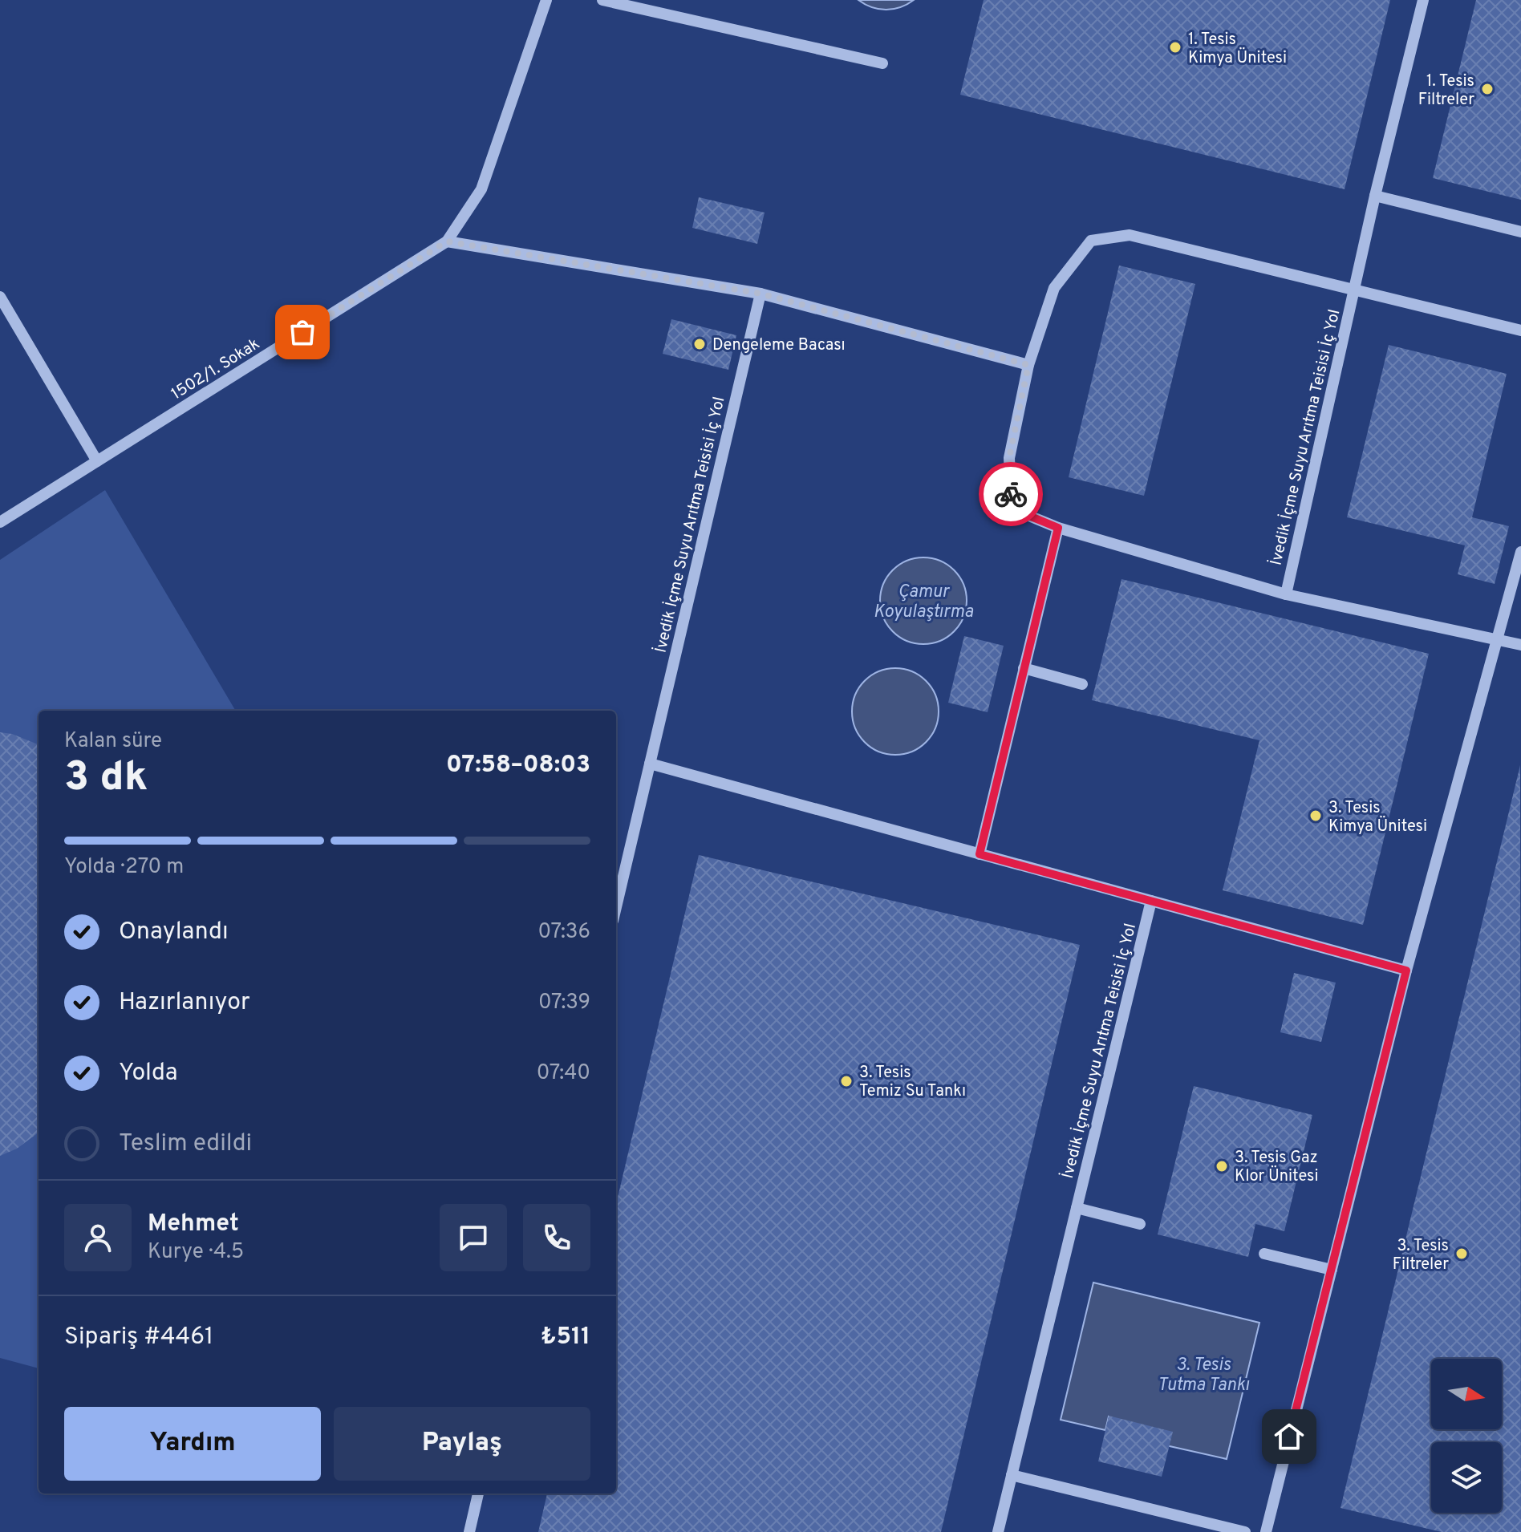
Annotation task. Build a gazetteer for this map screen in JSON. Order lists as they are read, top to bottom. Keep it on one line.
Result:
{"streets":{"lane":["1502/1. Sokak","İvedik İçme Suyu Arıtma Teisisi İç Yol"]},"water":["Çamur Koyulaştırma","3. Tesis Tutma Tankı"],"places":["1. Tesis Kimya Ünitesi","1. Tesis Filtreler","Dengeleme Bacası","3. Tesis Kimya Ünitesi","3. Tesis Temiz Su Tankı","3. Tesis Gaz Klor Ünitesi","3. Tesis Filtreler"],"north":"right","page":{"heading":["3 dk","Kalan süre","07:58–08:03"],"panel":["Mehmet","Kurye · 4.5","Sipariş #4461","₺511"],"bar":"Yolda · 270 m","list":[["Onaylandı","07:36"],["Hazırlanıyor","07:39"],["Yolda","07:40"],"Teslim edildi"],"buttons":["Yardım","Paylaş"]}}
